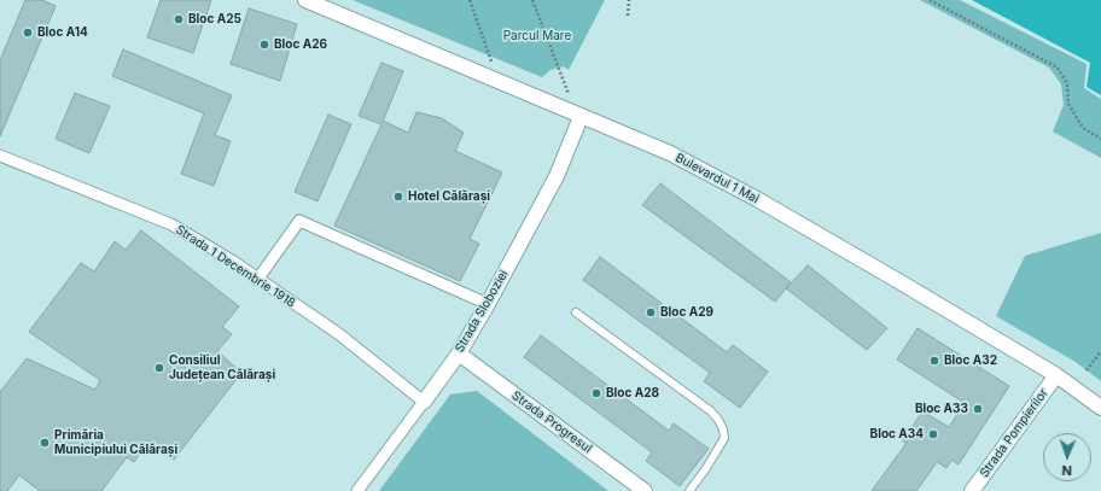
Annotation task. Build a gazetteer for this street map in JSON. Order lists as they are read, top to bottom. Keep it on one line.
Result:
{"streets":{"street":["Bulevardul 1 Mai","Strada 1 Decembrie 1918","Strada Sloboziei","Strada Progresul","Strada Pompierilor"]},"crossings":[["Bulevardul 1 Mai","Strada Sloboziei"],["Bulevardul 1 Mai","Strada Pompierilor"],["Strada 1 Decembrie 1918","Strada Sloboziei"],["Strada Sloboziei","Strada Progresul"]],"parks":["Parcul Mare"],"places":["Bloc A25","Bloc A14","Bloc A26","Hotel Călărași","Bloc A29","Bloc A32","Consiliul Județean Călărași","Bloc A28","Bloc A33","Bloc A34","Primăria Municipiului Călărași"],"north":"bottom"}
